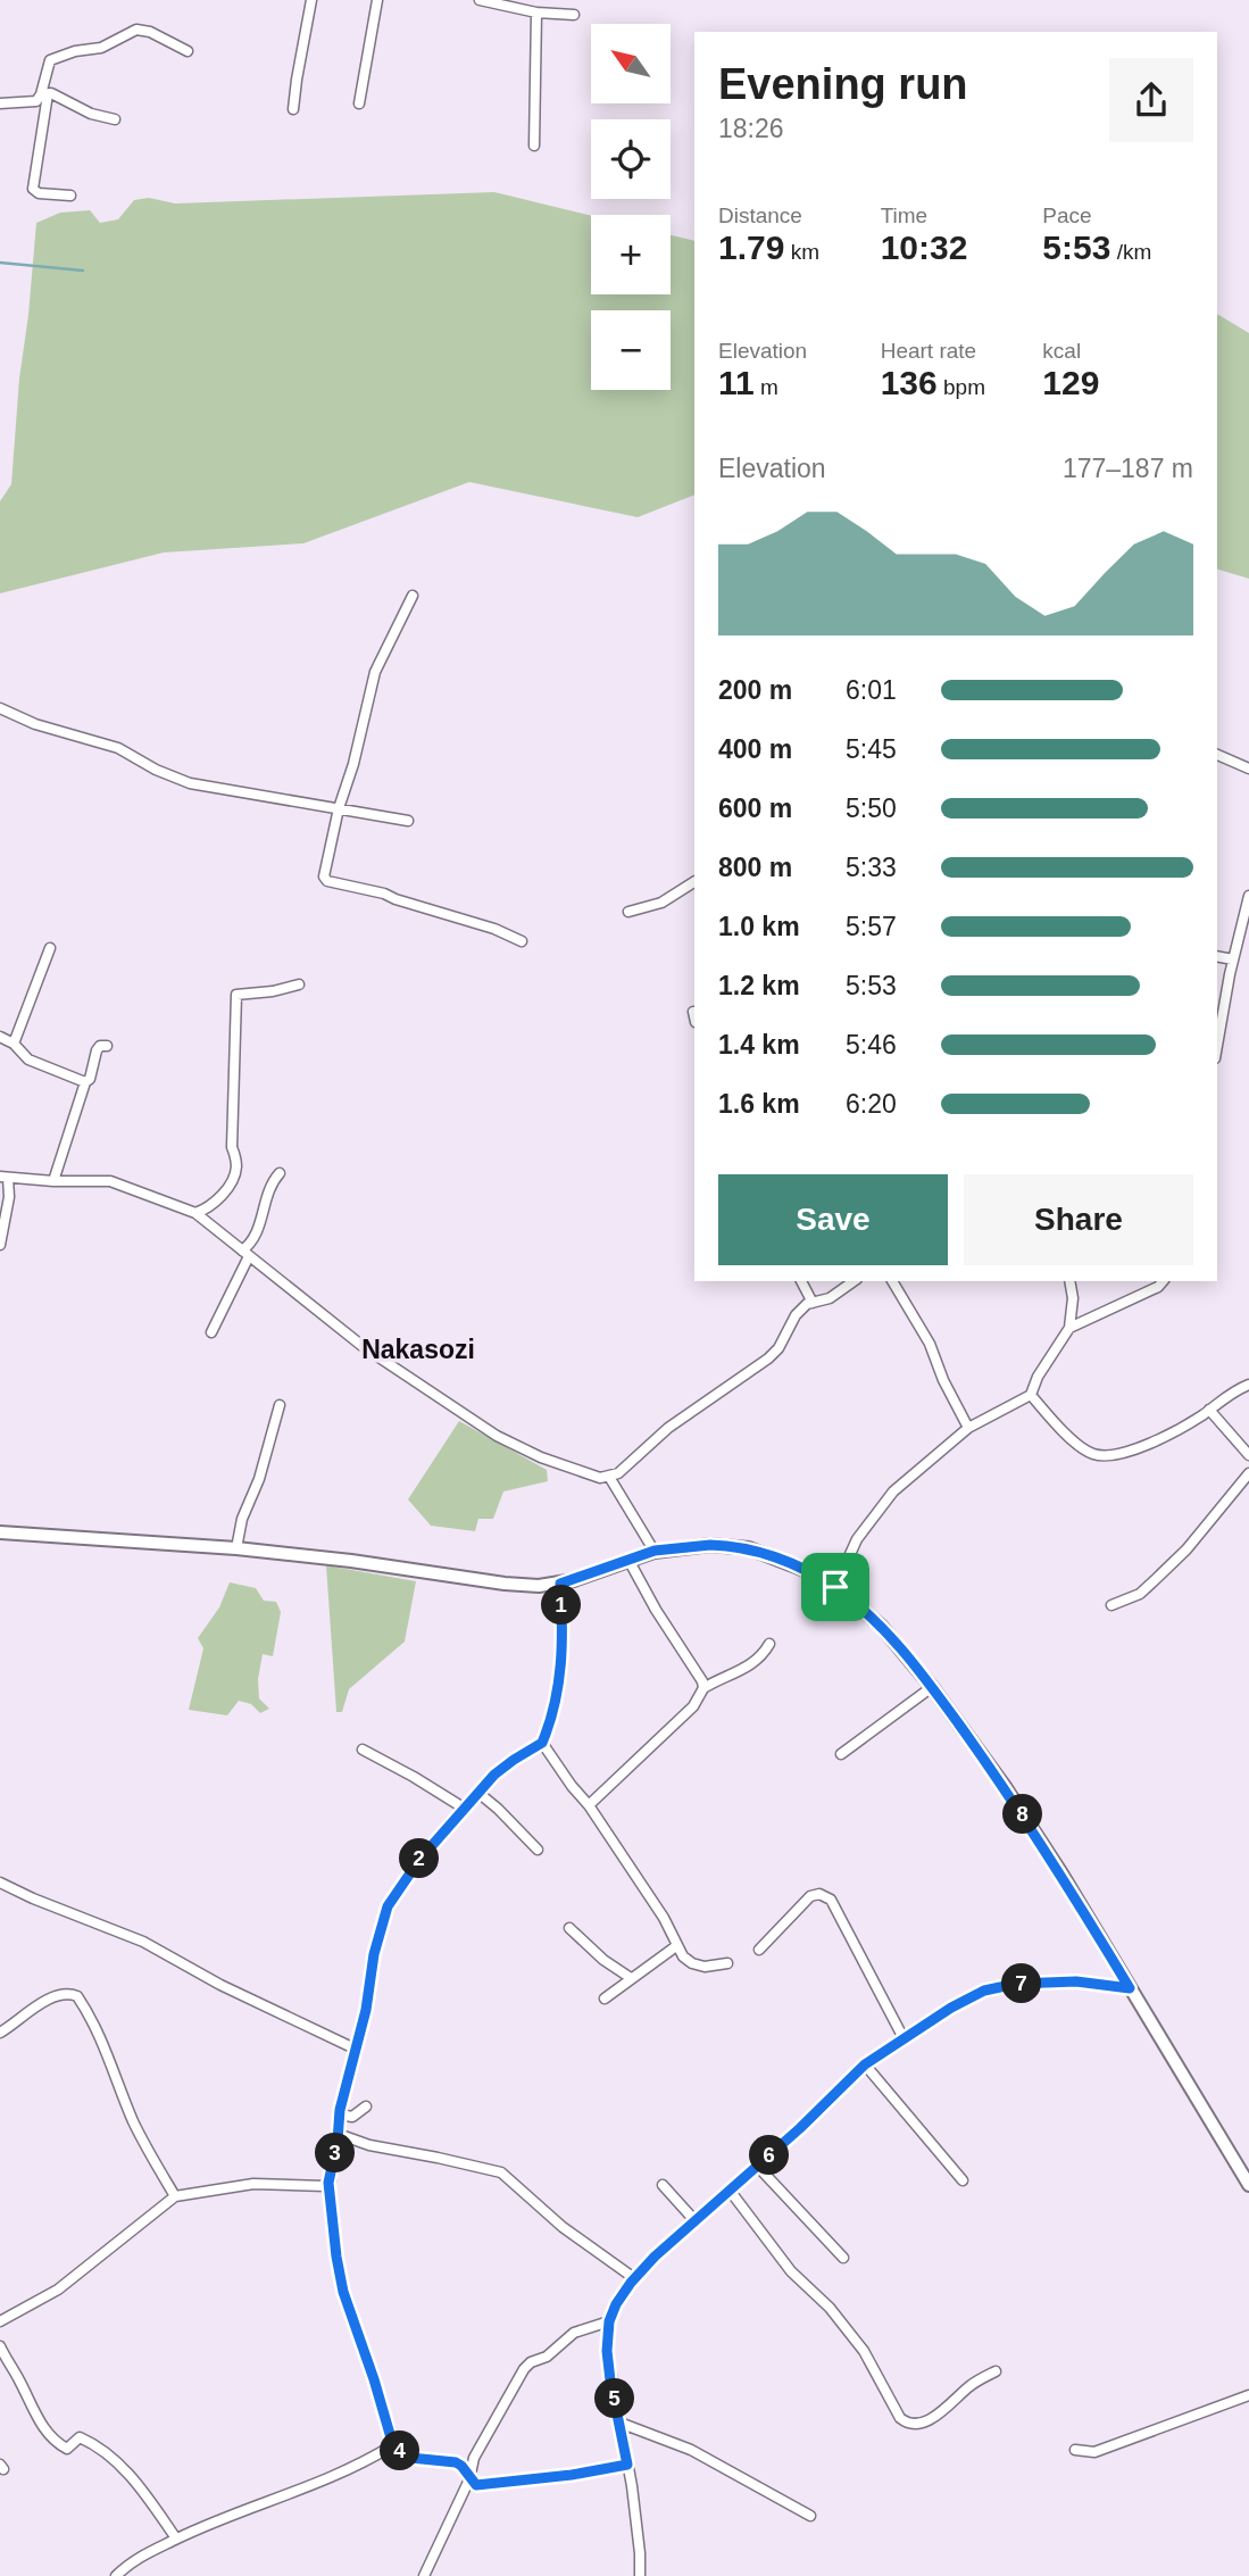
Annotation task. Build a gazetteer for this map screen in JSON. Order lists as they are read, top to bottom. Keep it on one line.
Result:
{"districts":["Nakasozi"],"north":"top left","page":{"map_buttons":["+","−"],"heading":["Evening run","18:26"],"stats":[["Distance","1.79 km"],["Time","10:32"],["Pace","5:53 /km"],["Elevation","11 m"],["Heart rate","136 bpm"],["kcal","129"]],"chart":["Elevation","177–187 m"],"list":[{"name":"200 m","note":"6:01"},{"name":"400 m","note":"5:45"},{"name":"600 m","note":"5:50"},{"name":"800 m","note":"5:33"},{"name":"1.0 km","note":"5:57"},{"name":"1.2 km","note":"5:53"},{"name":"1.4 km","note":"5:46"},{"name":"1.6 km","note":"6:20"}],"buttons":["Save","Share"],"pins":["1","8","2","7","3","6","5","4"]}}
